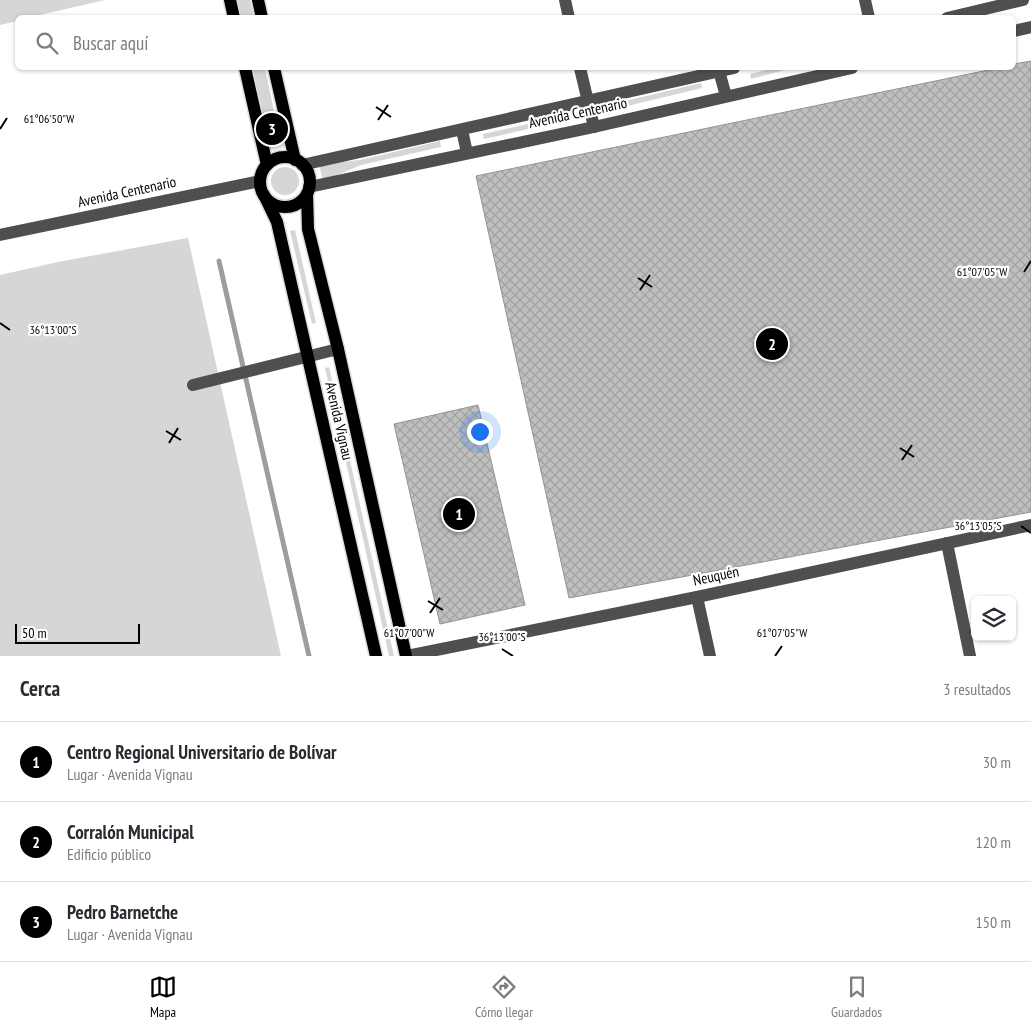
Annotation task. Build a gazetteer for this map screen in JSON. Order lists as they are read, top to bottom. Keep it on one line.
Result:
{"streets":{"main road":["Avenida Vignau"],"street":["Avenida Centenario","Neuquén"]},"crossings":[["Avenida Centenario","Avenida Vignau"],["Avenida Vignau","Neuquén"]],"scale_bar":"50 m","page":{"search":"Buscar aquí","pins":["3","2","1"],"scale":"50 m","heading":["Cerca","3 resultados"],"list":[{"mark":"1","name":"Centro Regional Universitario de Bolívar","note":"Lugar · Avenida Vignau","value":"30 m"},{"mark":"2","name":"Corralón Municipal","note":"Edificio público","value":"120 m"},{"mark":"3","name":"Pedro Barnetche","note":"Lugar · Avenida Vignau","value":"150 m"}],"nav":["Mapa","Cómo llegar","Guardados"]},"coordinates":["61°06'50\"W","61°07'05\"W","36°13'00\"S","36°13'05\"S","61°07'00\"W"]}
